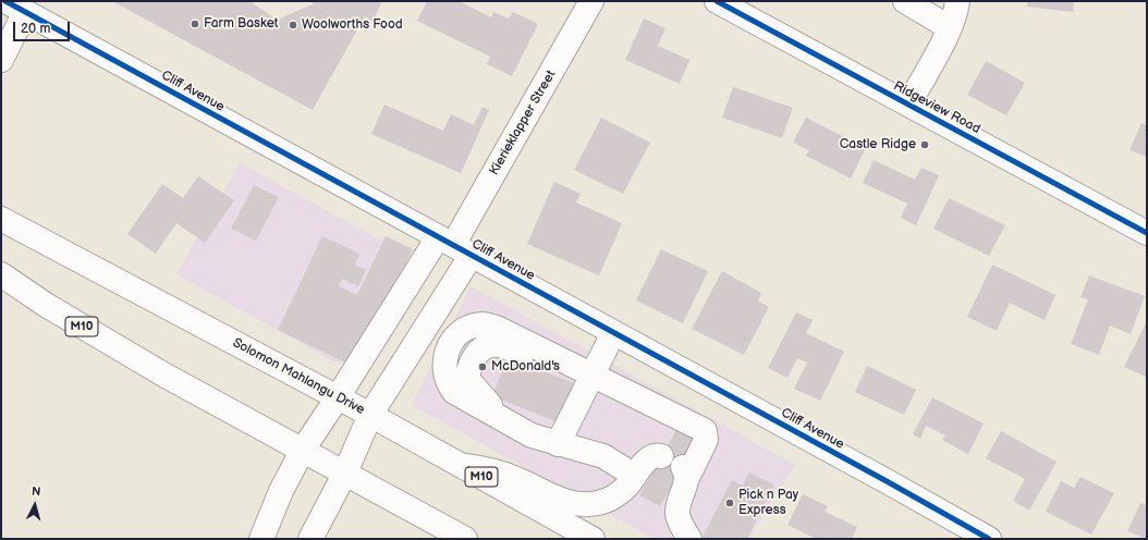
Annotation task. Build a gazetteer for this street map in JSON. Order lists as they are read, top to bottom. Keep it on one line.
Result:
{"streets":{"street":["Cliff Avenue","Ridgeview Road","Kierieklapper Street","M10","Solomon Mahlangu Drive"]},"crossings":[["Cliff Avenue","Kierieklapper Street"],["Kierieklapper Street","M10"],["Kierieklapper Street","Solomon Mahlangu Drive"]],"places":["Farm Basket","Woolworths Food","Castle Ridge","McDonald's","Pick n Pay Express"],"scale_bar":"20 m","north":"top"}
